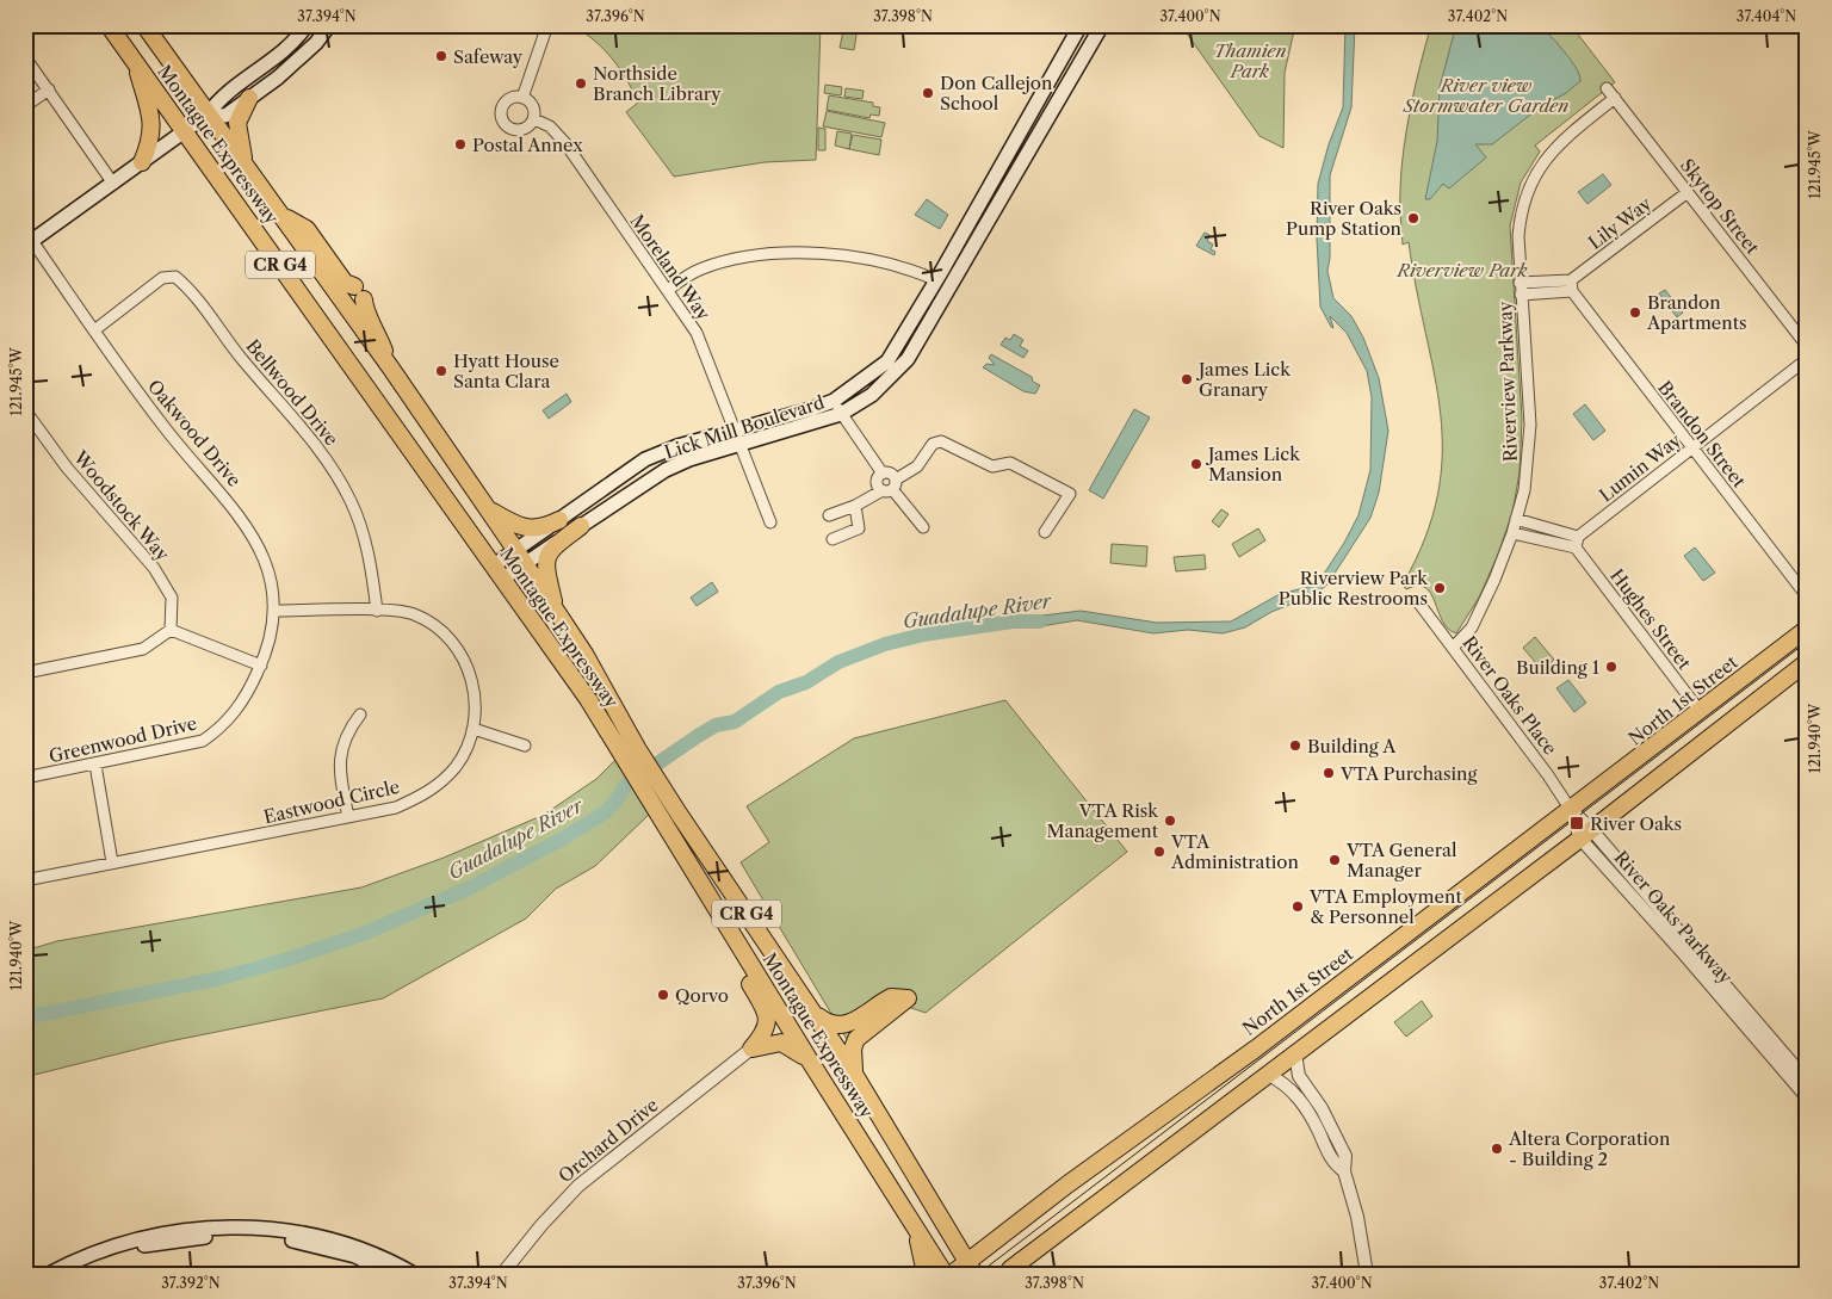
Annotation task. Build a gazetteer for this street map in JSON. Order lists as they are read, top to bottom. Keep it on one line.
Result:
{"streets":{"main road":["Montague Expressway","CR G4","Lick Mill Boulevard","North 1st Street"],"street":["Skytop Street","Lily Way","Moreland Way","Riverview Parkway","Bellwood Drive","Oakwood Drive","Brandon Street","Lumin Way","Woodstock Way","Hughes Street","River Oaks Place","Greenwood Drive","Eastwood Circle","River Oaks Parkway","Orchard Drive"]},"crossings":[["Montague Expressway","Lick Mill Boulevard"],["Montague Expressway","North 1st Street"],["Skytop Street","Lily Way"],["Skytop Street","Riverview Parkway"],["Lily Way","Brandon Street"],["Moreland Way","Lick Mill Boulevard"],["Riverview Parkway","River Oaks Place"],["Bellwood Drive","Oakwood Drive"],["Bellwood Drive","Eastwood Circle"],["Oakwood Drive","Greenwood Drive"],["Oakwood Drive","Eastwood Circle"],["Brandon Street","Lumin Way"],["Lumin Way","Hughes Street"],["Hughes Street","North 1st Street"],["River Oaks Place","North 1st Street"],["River Oaks Place","River Oaks Parkway"],["North 1st Street","River Oaks Parkway"]],"water":["Guadalupe River"],"parks":["Thamien Park","River view Stormwater Garden","Riverview Park"],"places":{"other":["Safeway","Northside Branch Library","Don Callejon School","Postal Annex","River Oaks Pump Station","Brandon Apartments","Hyatt House Santa Clara","James Lick Granary","James Lick Mansion","Riverview Park Public Restrooms","Building 1","Building A","VTA Purchasing","VTA Risk Management","VTA Administration","VTA General Manager","VTA Employment & Personnel","Qorvo","Altera Corporation - Building 2"],"transit":["River Oaks"]},"coordinates":["37.394°N","37.396°N","37.398°N","37.400°N","37.402°N","37.404°N","121.945°W","121.940°W","37.392°N"]}
